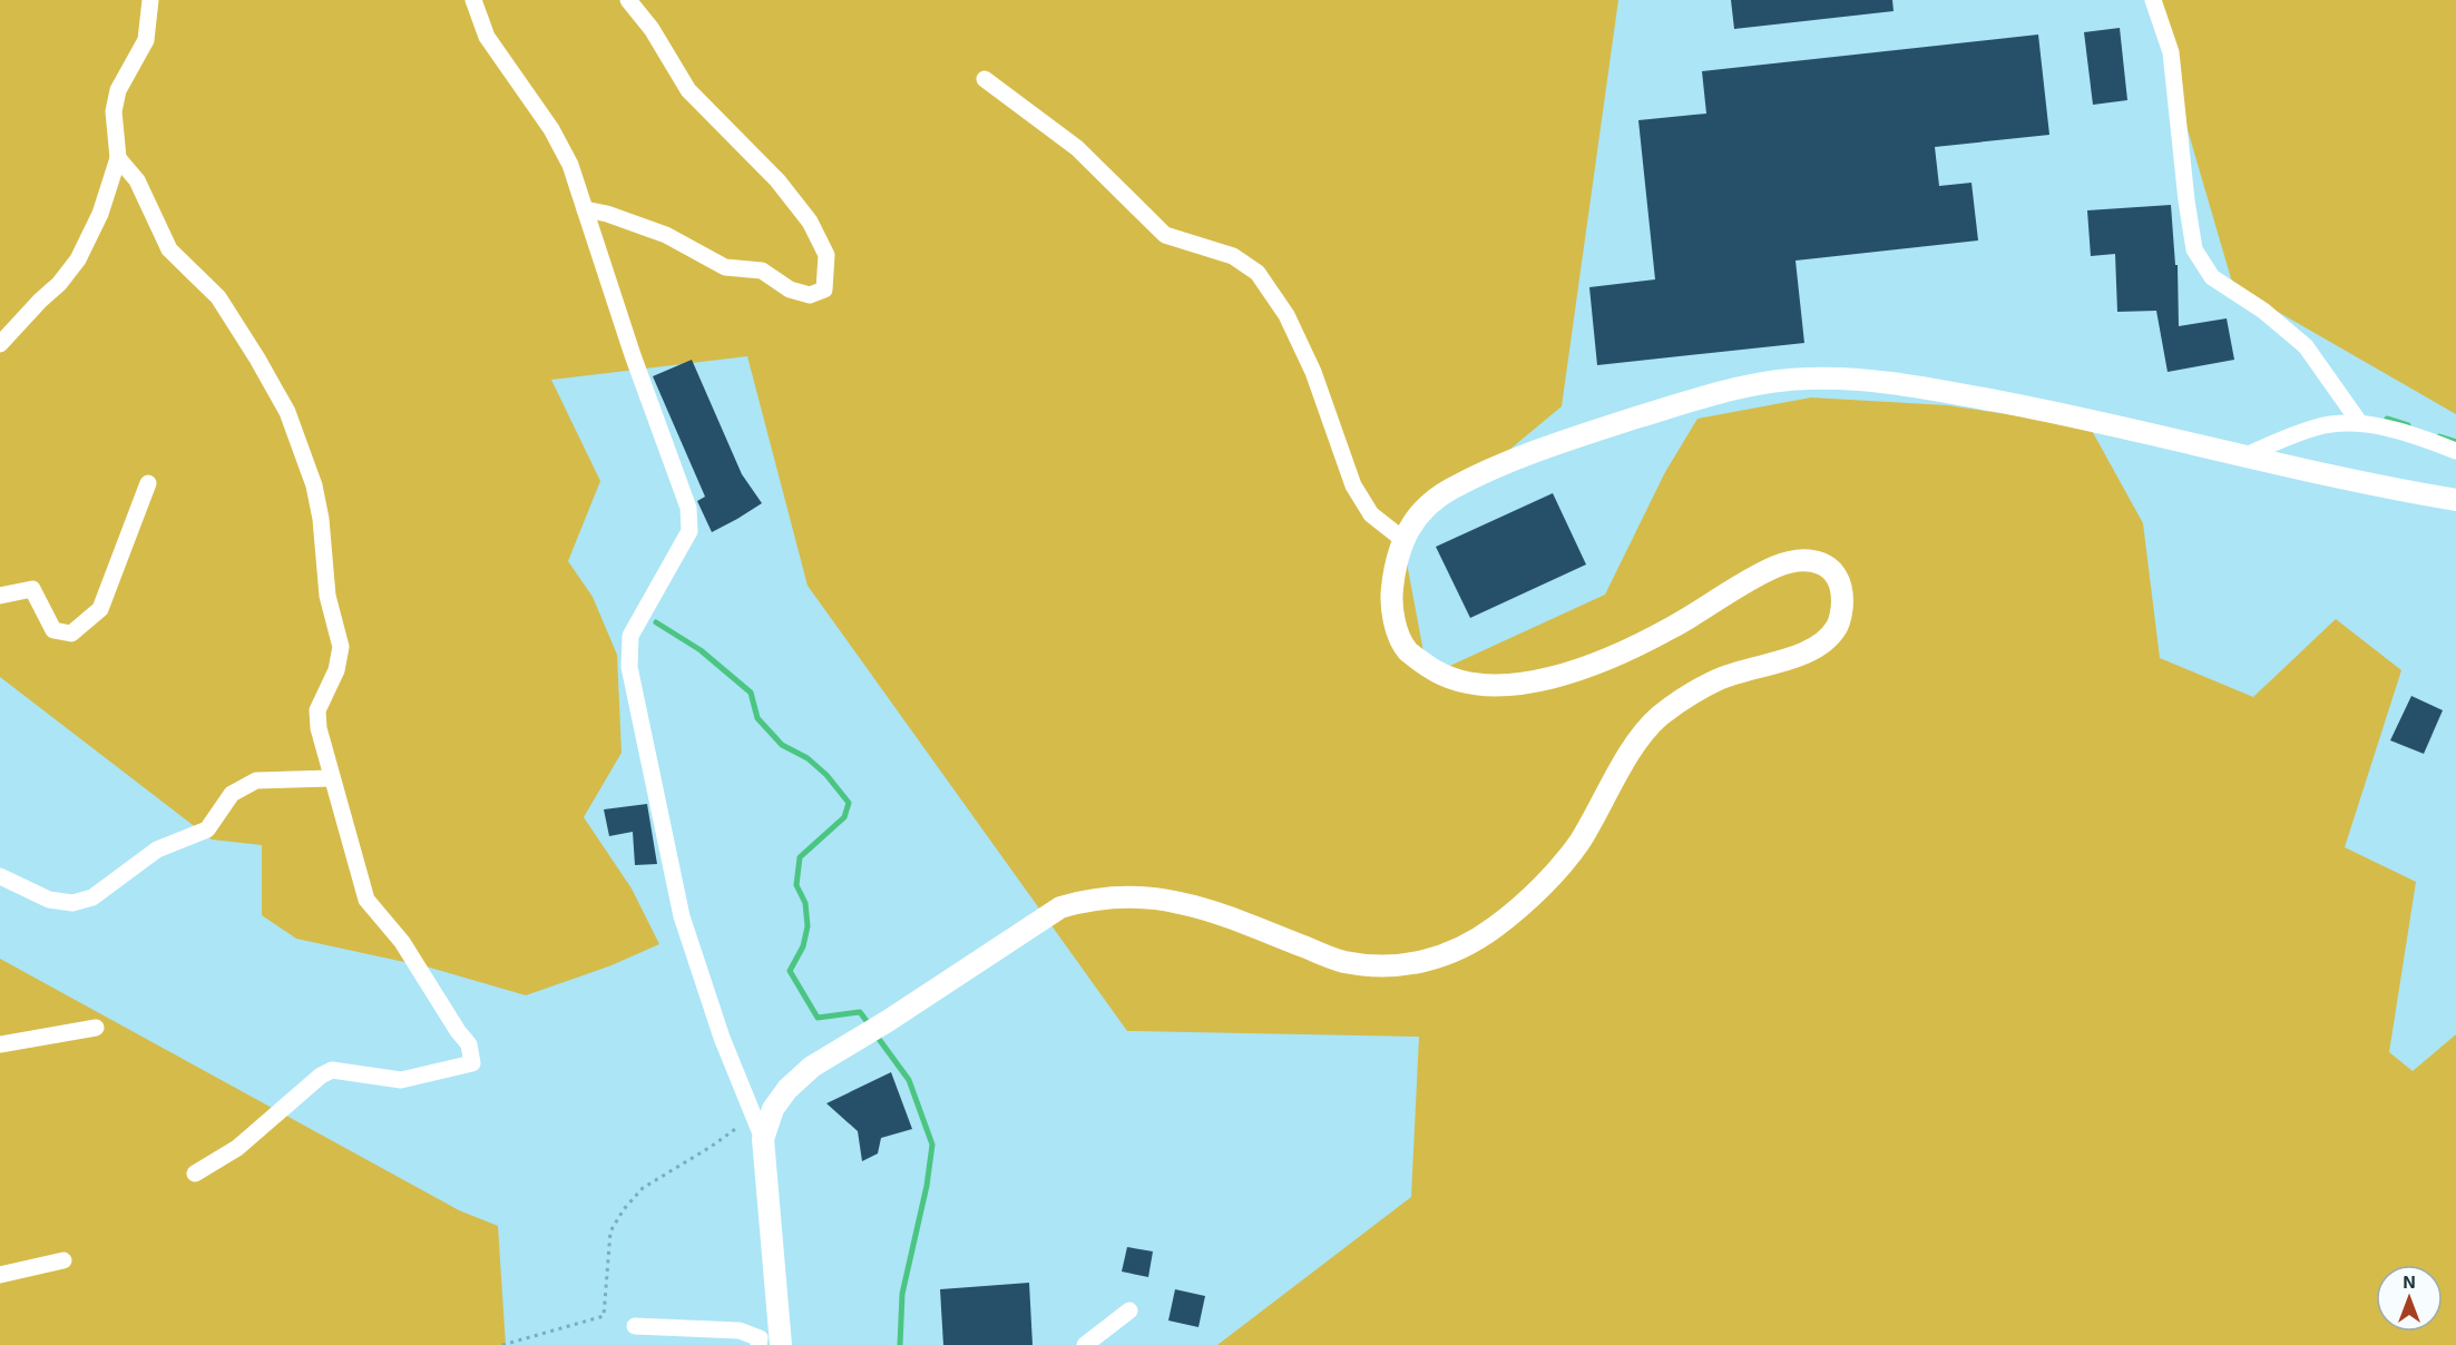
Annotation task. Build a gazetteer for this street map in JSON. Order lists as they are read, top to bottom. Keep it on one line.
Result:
{"north":"top"}
